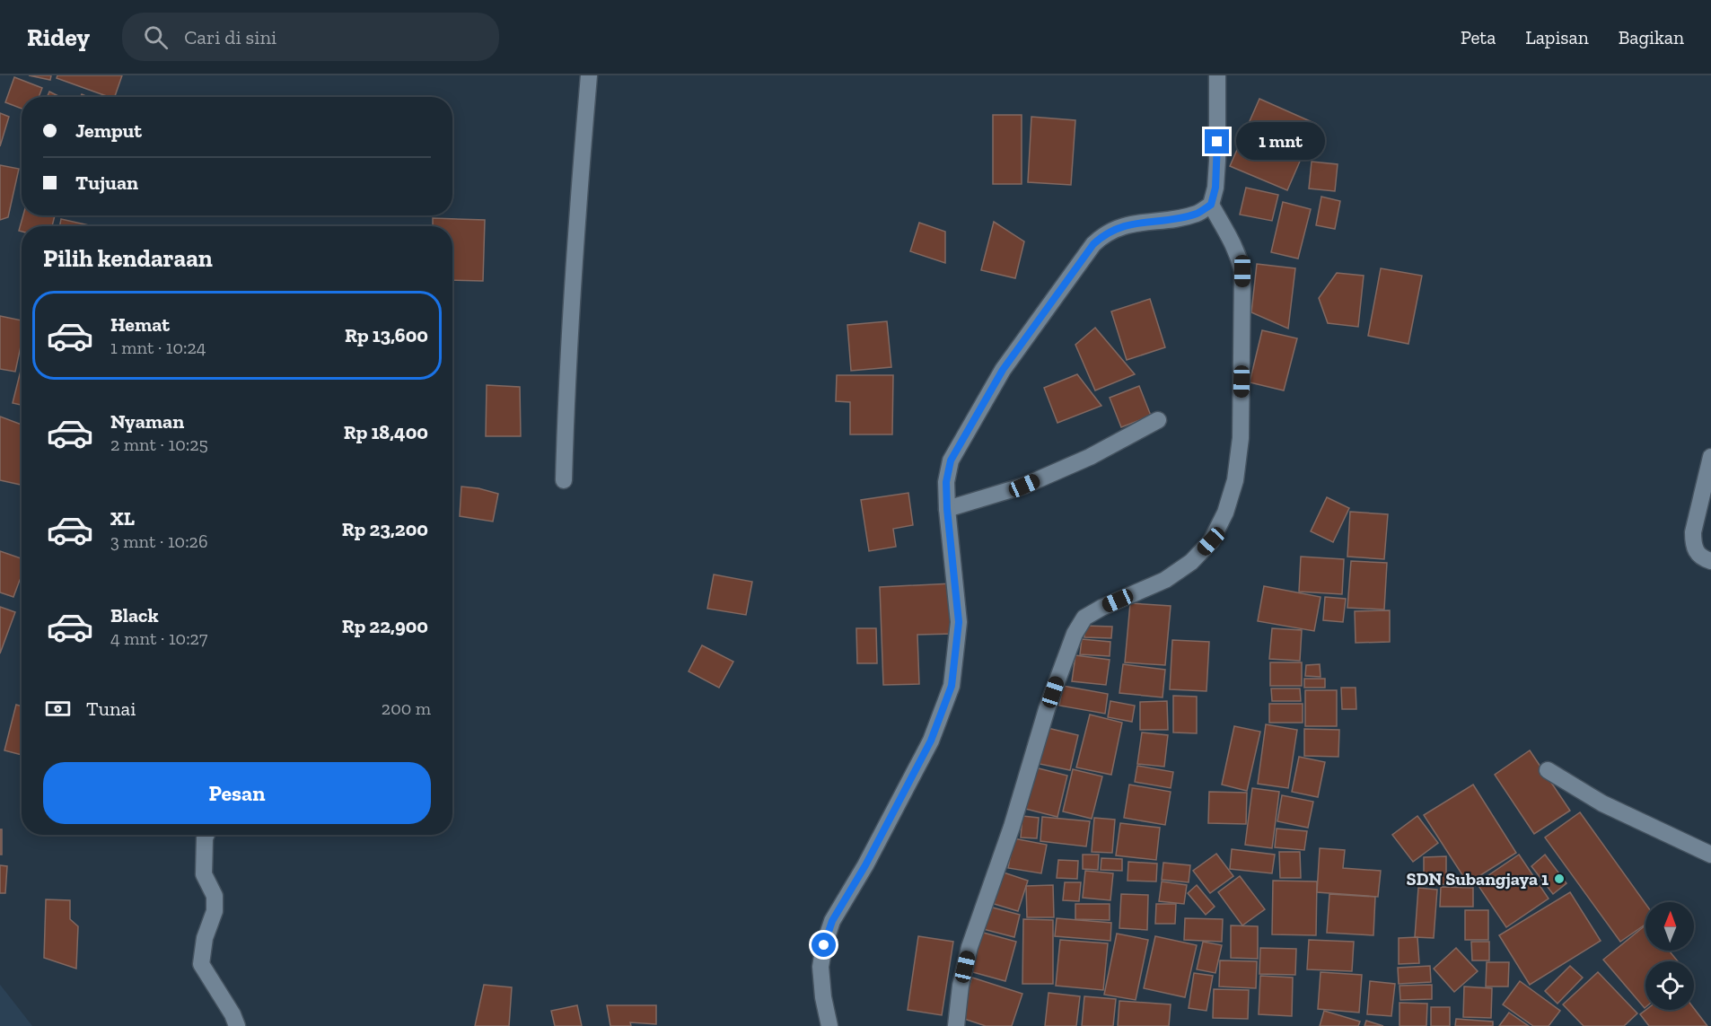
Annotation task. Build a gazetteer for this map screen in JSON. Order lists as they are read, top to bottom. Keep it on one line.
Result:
{"places":["SDN Subangjaya 1"],"north":"top","page":{"header":"Ridey","search":"Cari di sini","nav":["Peta","Lapisan","Bagikan"],"banner":["Jemput","Tujuan"],"bubble":"1 mnt","heading":"Pilih kendaraan","list":[{"name":"Hemat","note":"1 mnt · 10:24","value":"Rp 13,600"},{"name":"Nyaman","note":"2 mnt · 10:25","value":"Rp 18,400"},{"name":"XL","note":"3 mnt · 10:26","value":"Rp 23,200"},{"name":"Black","note":"4 mnt · 10:27","value":"Rp 22,900"}],"pay":["Tunai","200 m"],"buttons":"Pesan"}}
